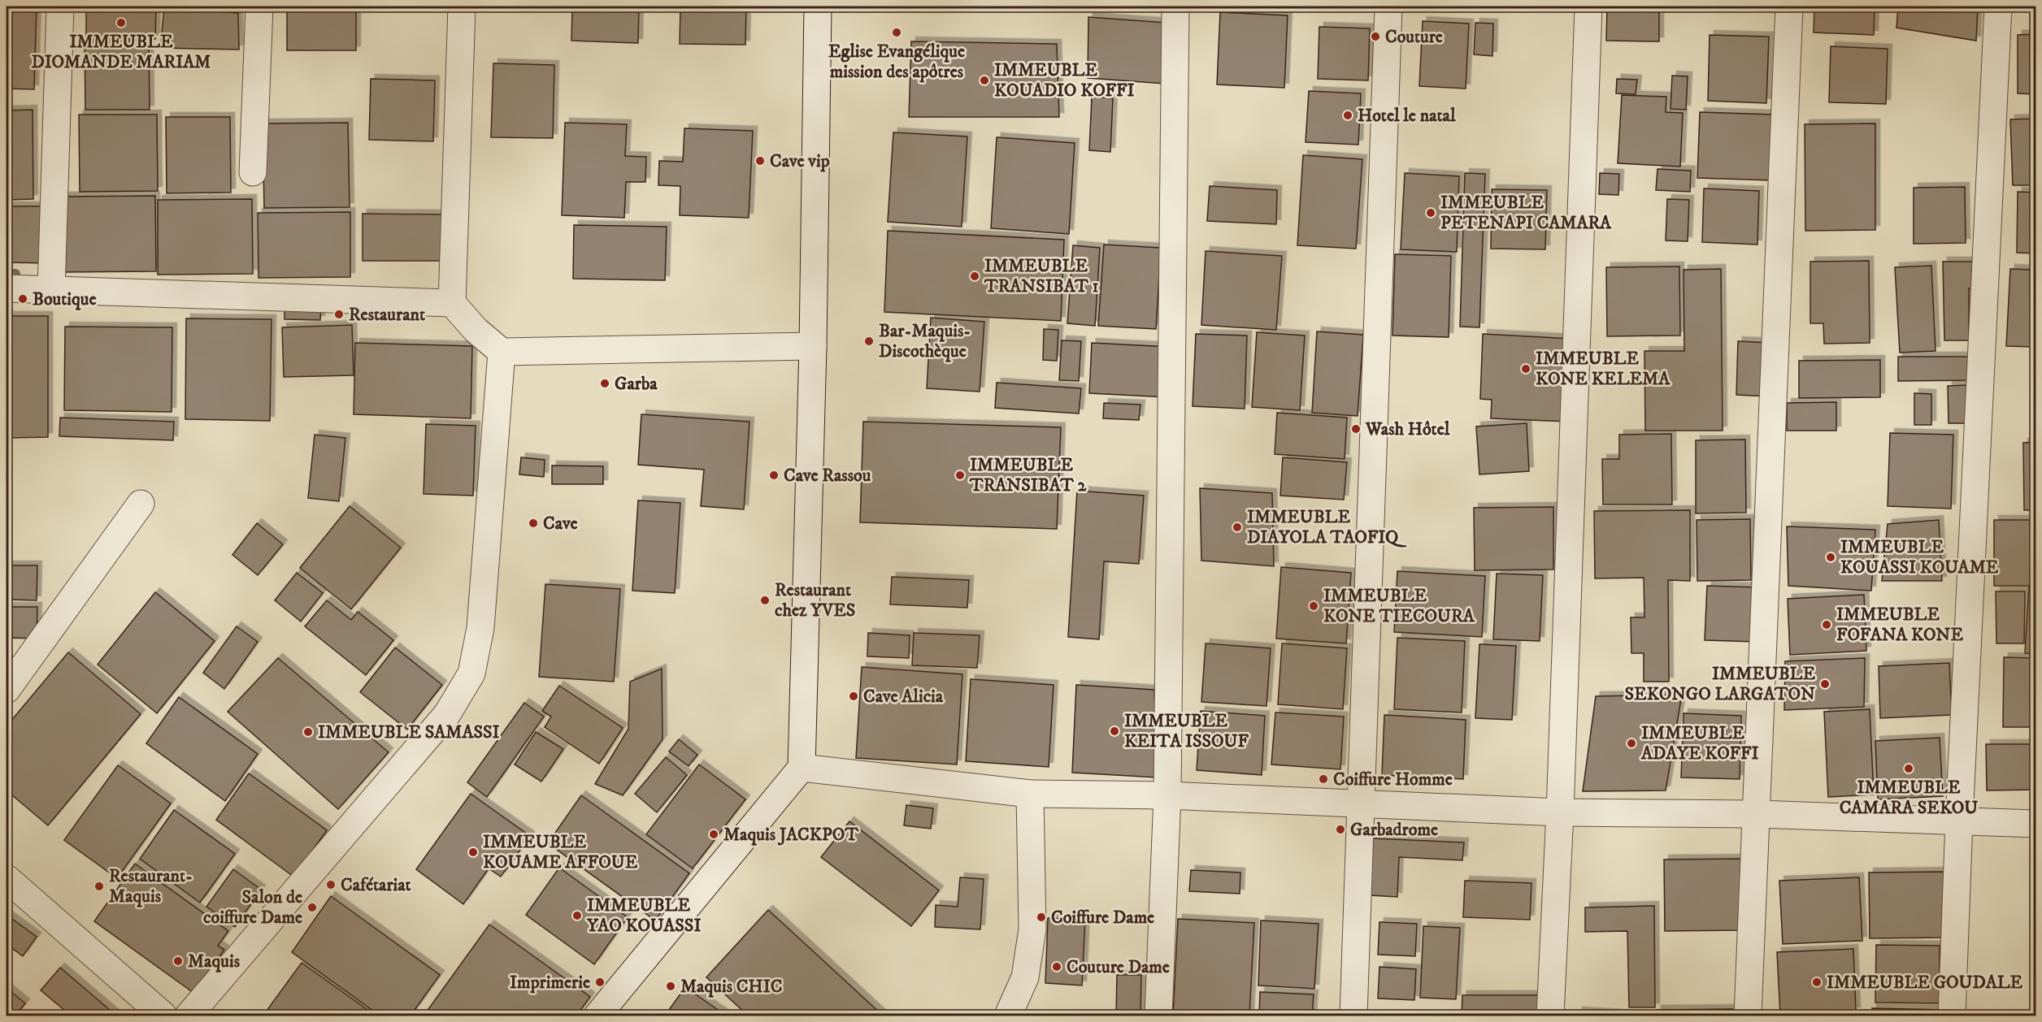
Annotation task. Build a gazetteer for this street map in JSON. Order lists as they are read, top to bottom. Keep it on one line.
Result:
{"places":["IMMEUBLE DIOMANDE MARIAM","Eglise Evangélique mission des apôtres","Couture","IMMEUBLE KOUADIO KOFFI","Hotel le natal","Cave vip","IMMEUBLE PETENAPI CAMARA","IMMEUBLE TRANSIBAT 1","Boutique","Restaurant","Bar-Maquis- Discothèque","IMMEUBLE KONE KELEMA","Garba","Wash Hôtel","Cave Rassou","IMMEUBLE TRANSIBAT 2","Cave","IMMEUBLE DIAYOLA TAOFIQ","IMMEUBLE KOUASSI KOUAME","Restaurant chez YVES","IMMEUBLE KONE TIECOURA","IMMEUBLE FOFANA KONE","IMMEUBLE SEKONGO LARGATON","Cave Alicia","IMMEUBLE KEITA ISSOUF","IMMEUBLE SAMASSI","IMMEUBLE ADAYE KOFFI","IMMEUBLE CAMARA SEKOU","Coiffure Homme","Garbadrome","Maquis JACKPOT","IMMEUBLE KOUAME AFFOUE","Cafétariat","Restaurant- Maquis","Salon de coiffure Dame","IMMEUBLE YAO KOUASSI","Coiffure Dame","Maquis","Couture Dame","Imprimerie","IMMEUBLE GOUDALE","Maquis CHIC"]}
